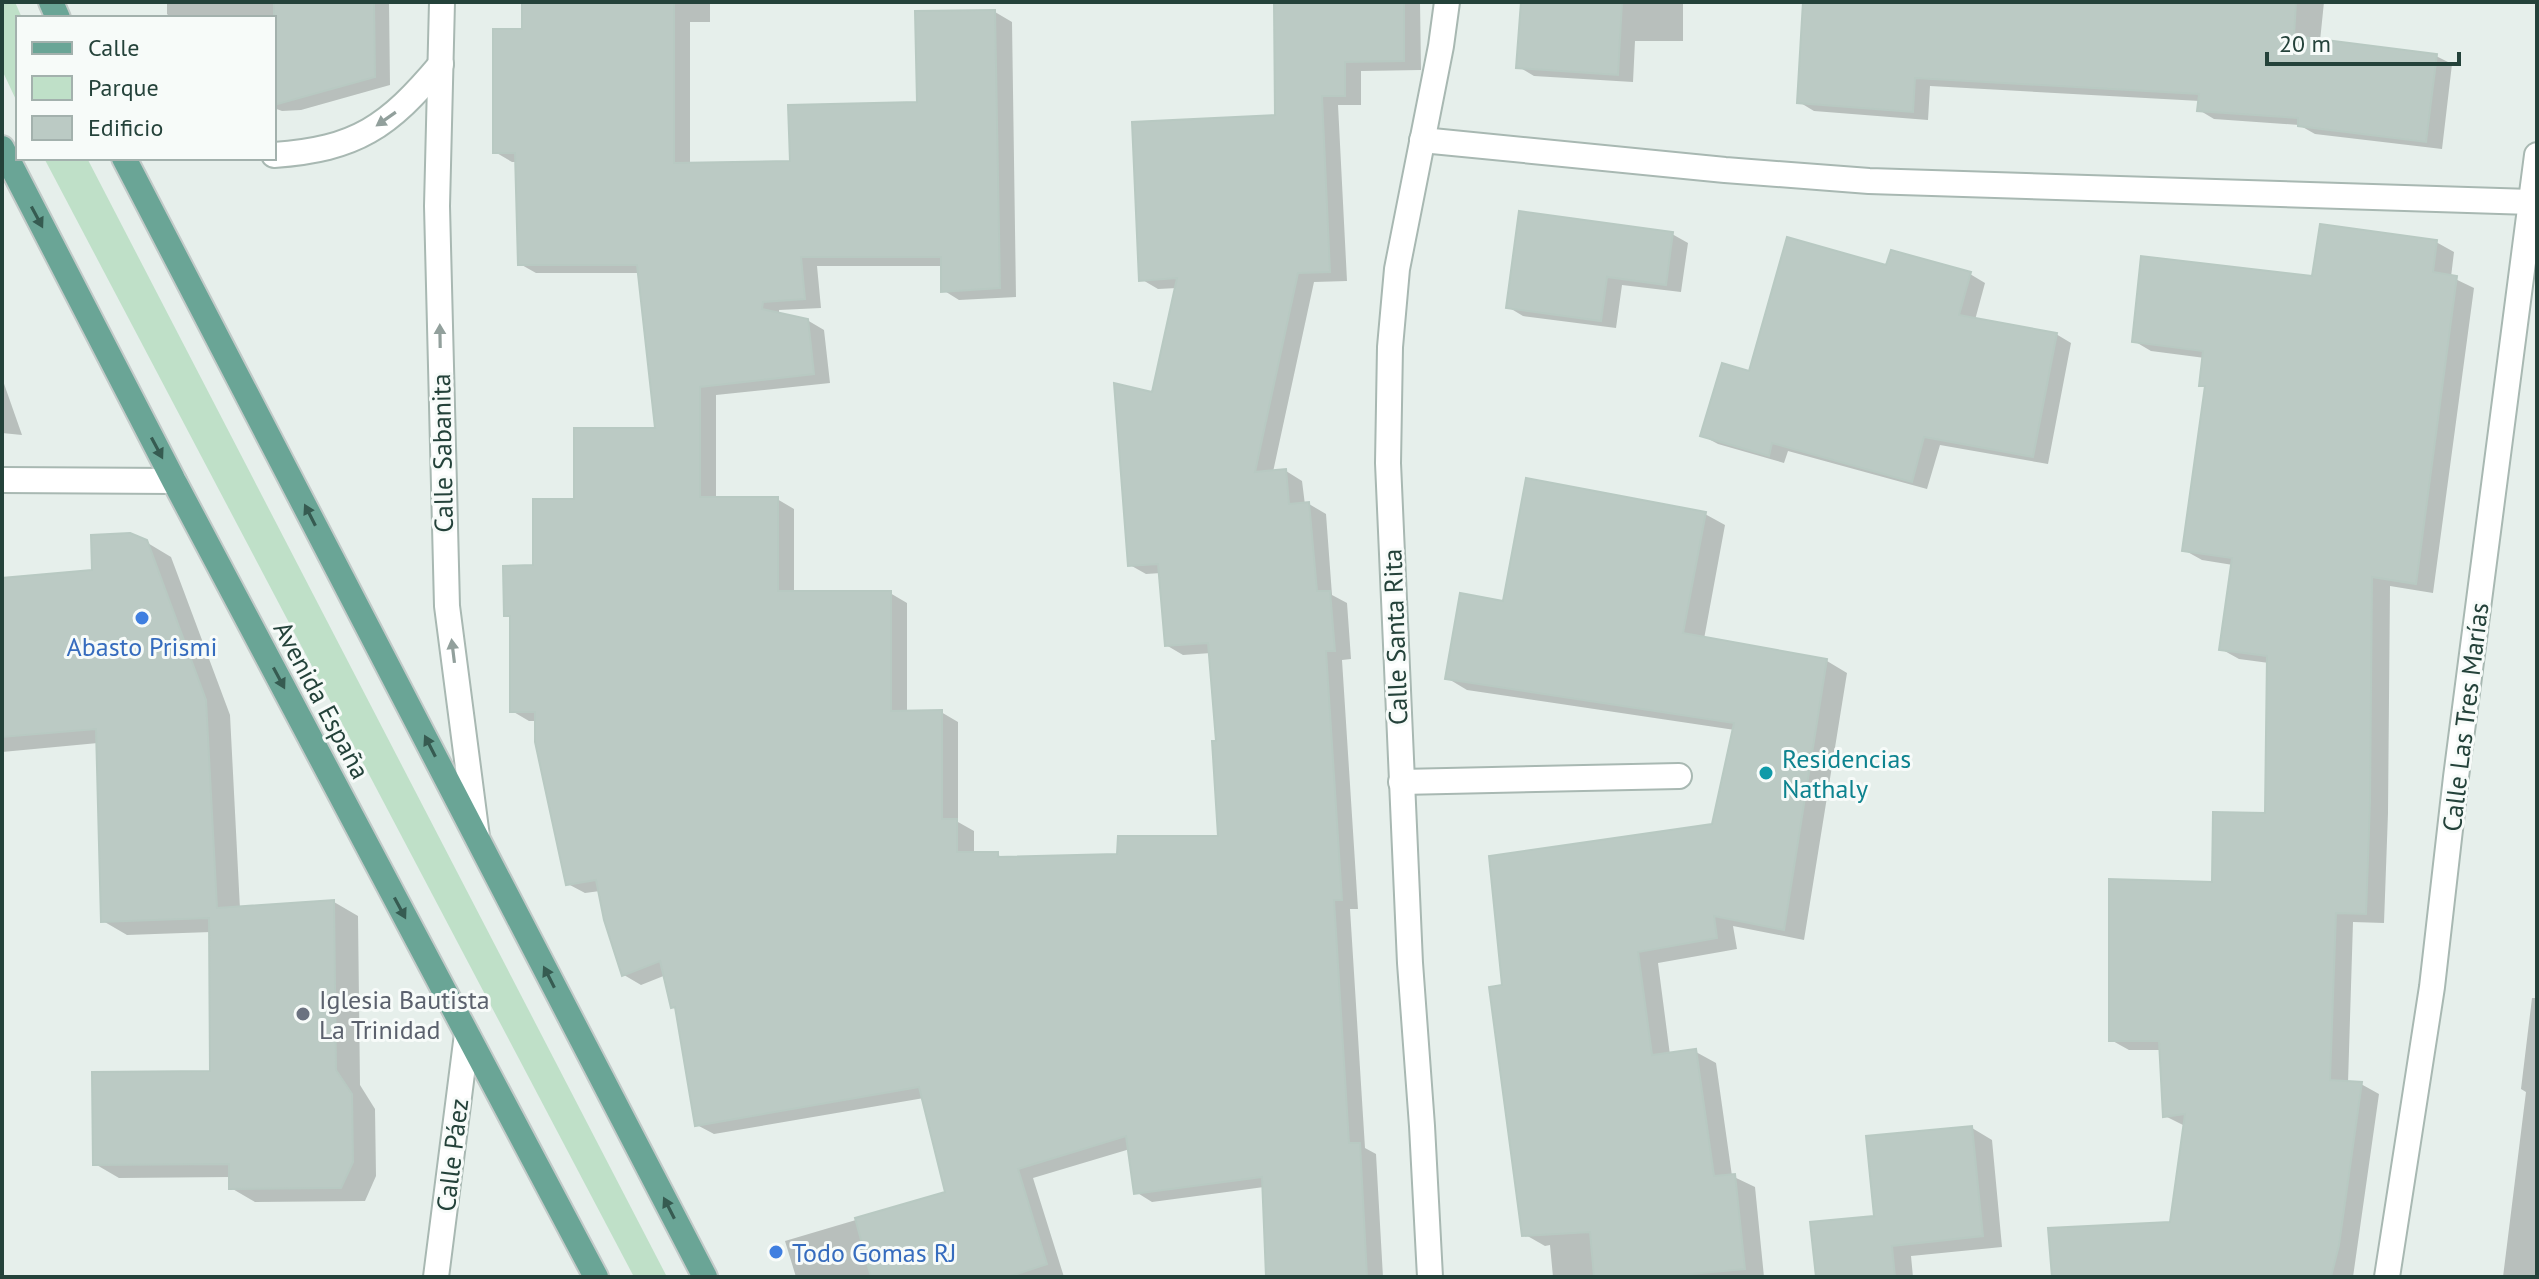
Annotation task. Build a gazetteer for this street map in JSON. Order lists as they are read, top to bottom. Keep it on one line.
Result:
{"streets":{"main road":["Avenida España"],"street":["Calle Sabanita","Calle Santa Rita","Calle Las Tres Marías","Calle Páez"]},"crossings":[["Avenida España","Calle Páez"]],"one_way":["Calle Sabanita"],"places":["Abasto Prismi","Residencias Nathaly","Iglesia Bautista La Trinidad","Todo Gomas RJ"],"legend":["Calle","Parque","Edificio"],"scale_bar":"20 m"}
